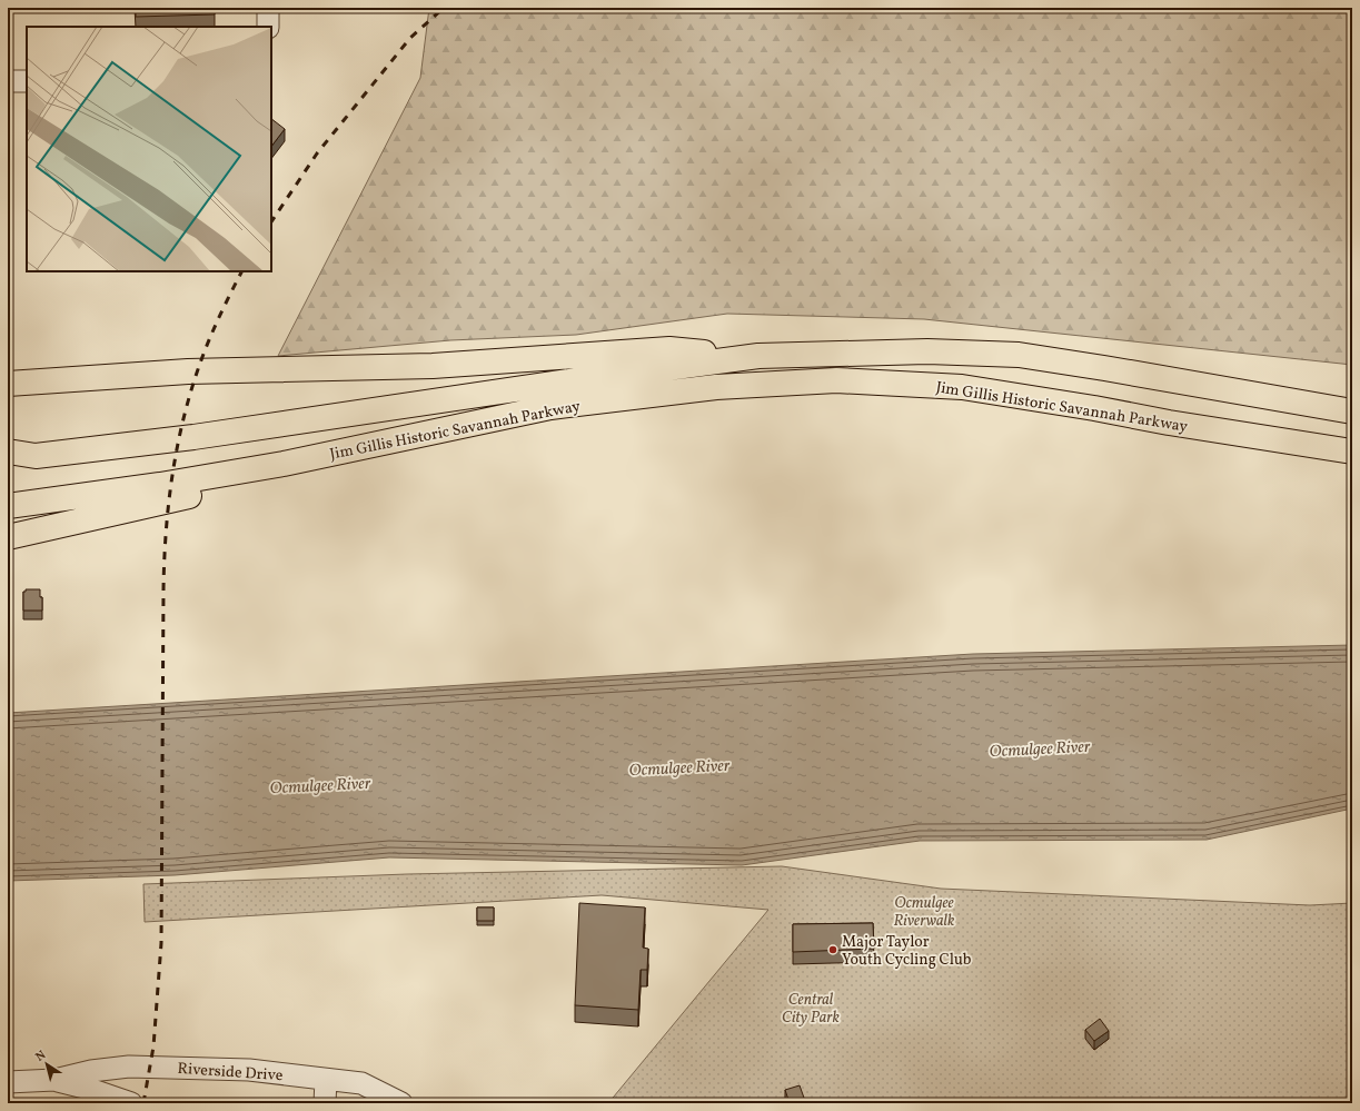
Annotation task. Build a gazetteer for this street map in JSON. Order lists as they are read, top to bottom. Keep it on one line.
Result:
{"streets":{"highway":["Jim Gillis Historic Savannah Parkway"],"street":["Riverside Drive"]},"water":["Ocmulgee River"],"parks":["Ocmulgee Riverwalk","Central City Park"],"places":["Major Taylor Youth Cycling Club"],"north":"top left"}
